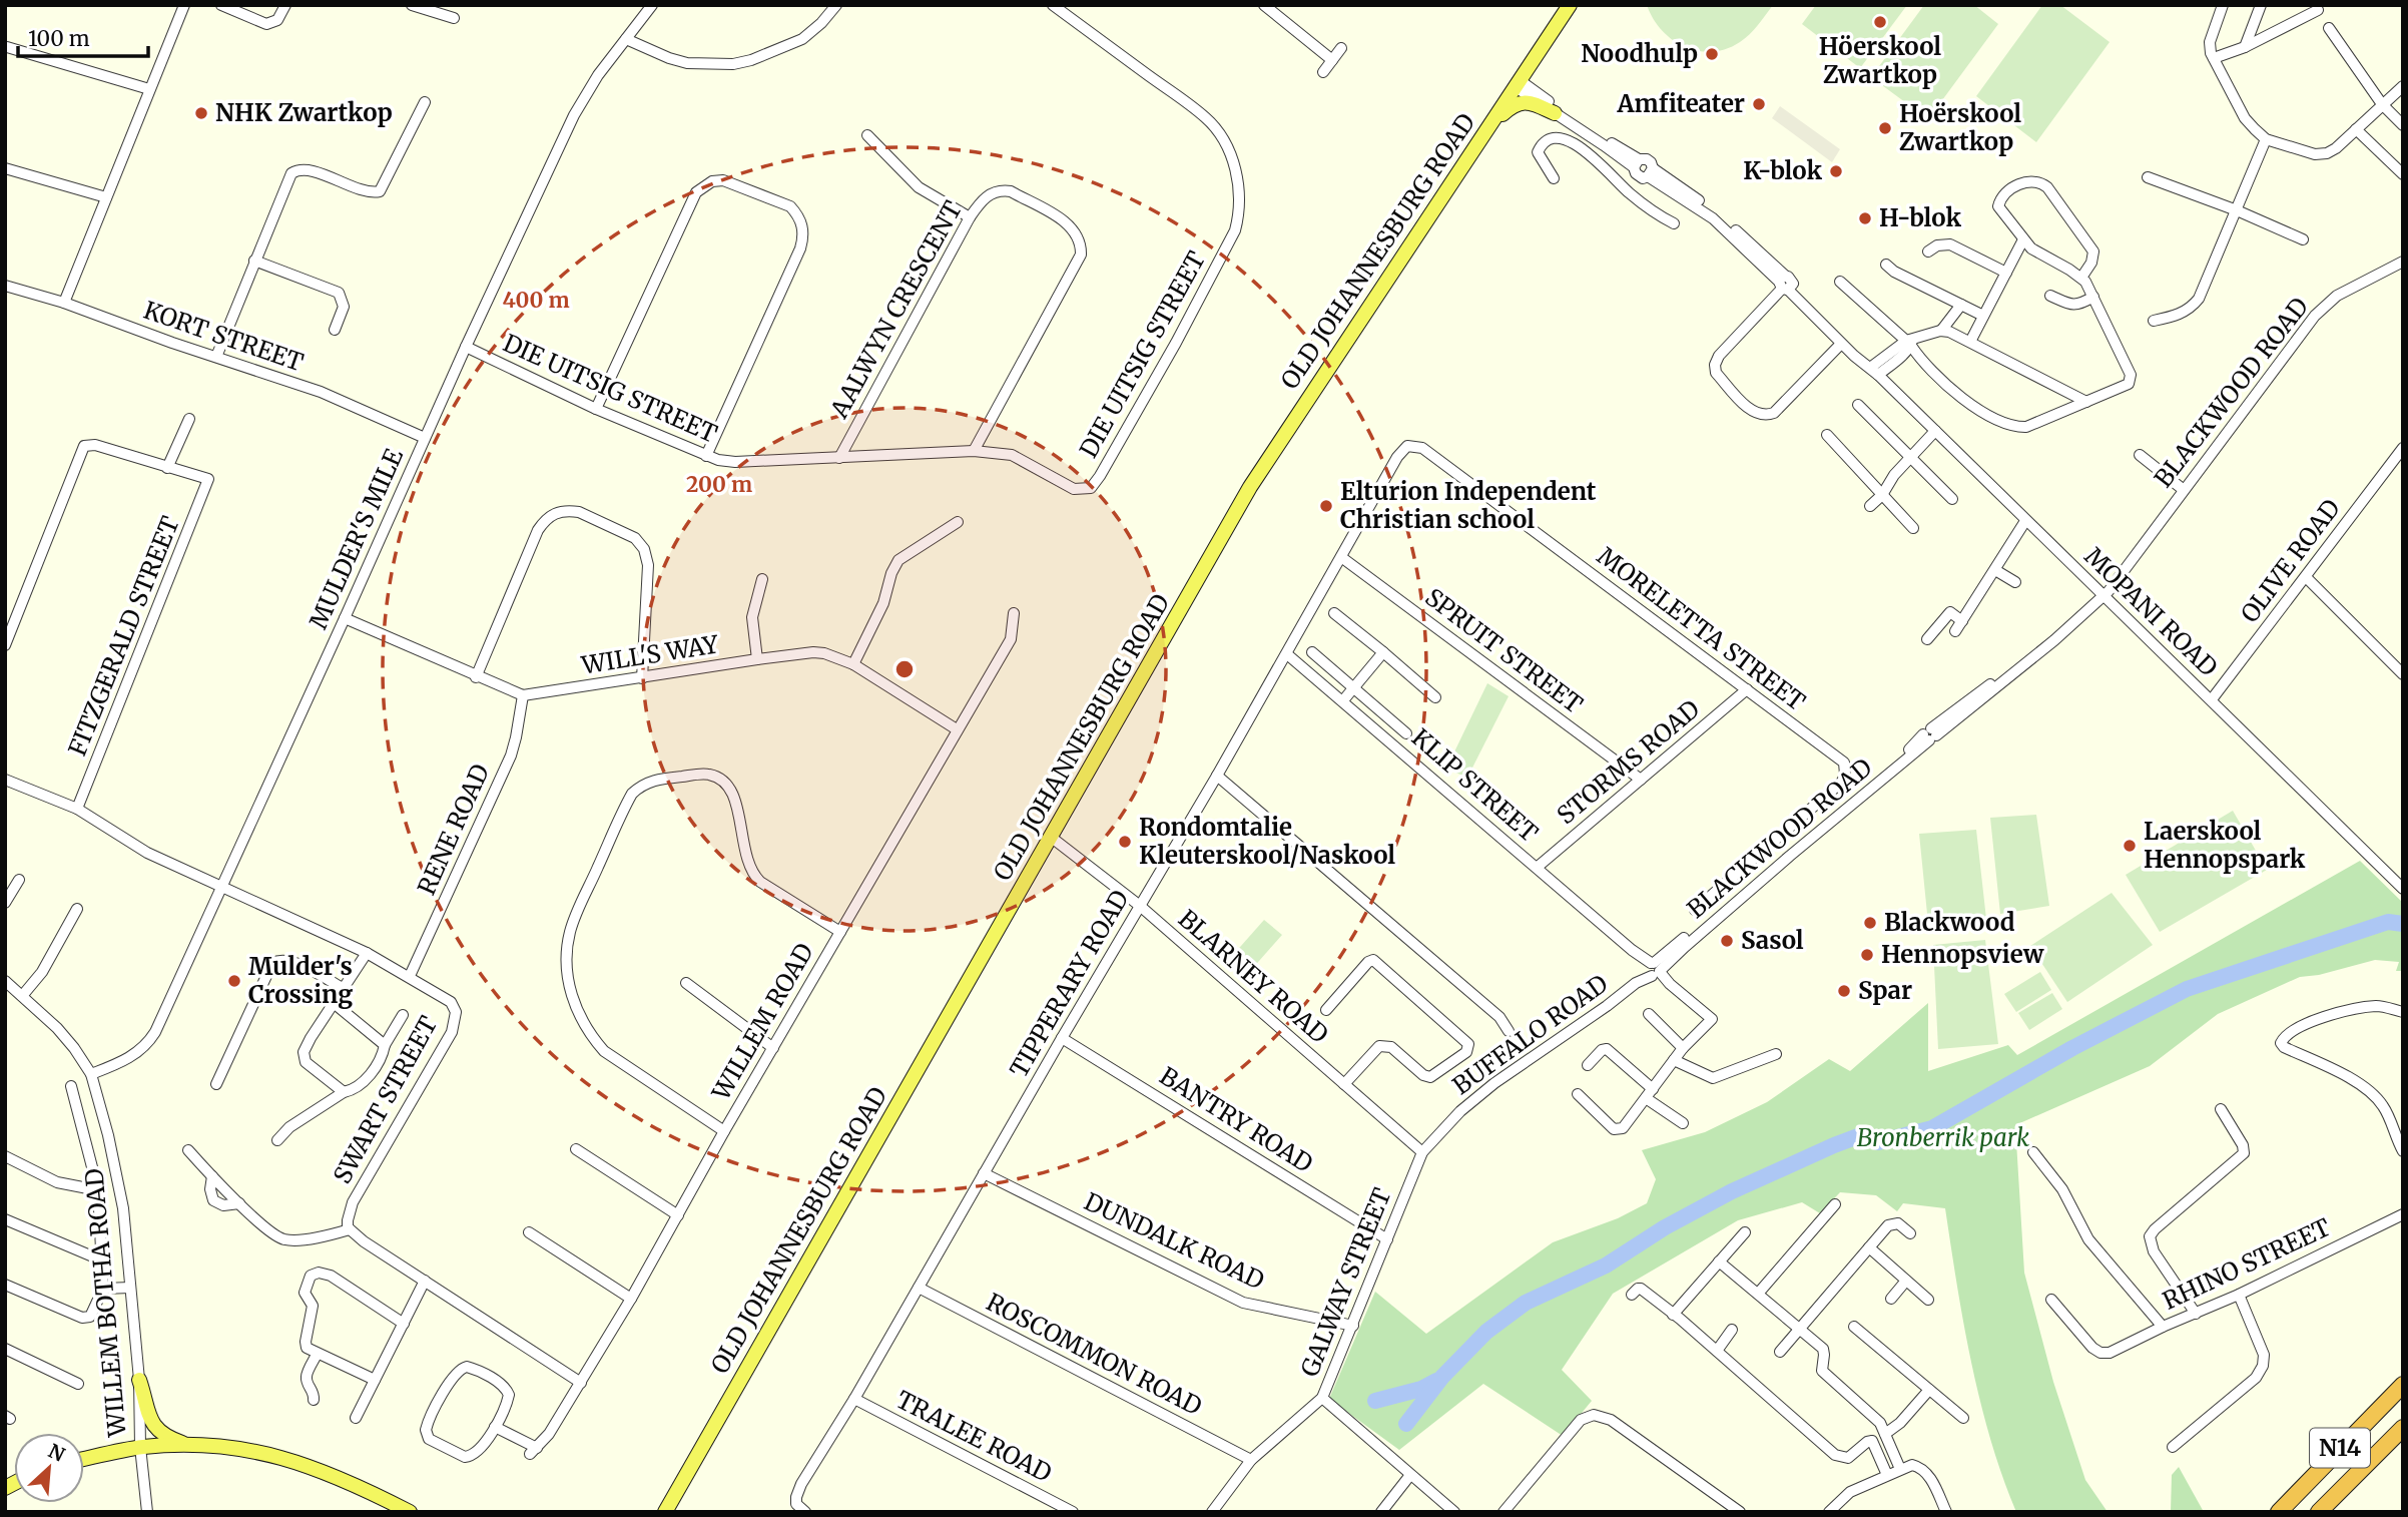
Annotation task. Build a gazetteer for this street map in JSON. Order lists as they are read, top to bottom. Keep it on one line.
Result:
{"streets":{"highway":["N14"],"main road":["OLD JOHANNESBURG ROAD"],"street":["AALWYN CRESCENT","KORT STREET","DIE UITSIG STREET","BLACKWOOD ROAD","MULDER'S MILE","OLIVE ROAD","MOPANI ROAD","MORELETTA STREET","FITZGERALD STREET","SPRUIT STREET","WILL'S WAY","STORMS ROAD","KLIP STREET","RENE ROAD","BLARNEY ROAD","TIPPERARY ROAD","WILLEM ROAD","BUFFALO ROAD","SWART STREET","BANTRY ROAD","DUNDALK ROAD","RHINO STREET","GALWAY STREET","WILLEM BOTHA ROAD","ROSCOMMON ROAD","TRALEE ROAD"]},"crossings":[["OLD JOHANNESBURG ROAD","MOPANI ROAD"],["OLD JOHANNESBURG ROAD","BLARNEY ROAD"],["AALWYN CRESCENT","DIE UITSIG STREET"],["KORT STREET","MULDER'S MILE"],["DIE UITSIG STREET","MULDER'S MILE"],["BLACKWOOD ROAD","MOPANI ROAD"],["BLACKWOOD ROAD","KLIP STREET"],["BLACKWOOD ROAD","BUFFALO ROAD"],["MULDER'S MILE","WILL'S WAY"],["MULDER'S MILE","SWART STREET"],["MULDER'S MILE","WILLEM BOTHA ROAD"],["OLIVE ROAD","MOPANI ROAD"],["MORELETTA STREET","STORMS ROAD"],["MORELETTA STREET","TIPPERARY ROAD"],["FITZGERALD STREET","SWART STREET"],["SPRUIT STREET","STORMS ROAD"],["SPRUIT STREET","TIPPERARY ROAD"],["WILL'S WAY","RENE ROAD"],["WILL'S WAY","WILLEM ROAD"],["STORMS ROAD","KLIP STREET"],["KLIP STREET","TIPPERARY ROAD"],["KLIP STREET","BUFFALO ROAD"],["RENE ROAD","SWART STREET"],["BLARNEY ROAD","TIPPERARY ROAD"],["BLARNEY ROAD","BUFFALO ROAD"],["BLARNEY ROAD","GALWAY STREET"],["TIPPERARY ROAD","BANTRY ROAD"],["TIPPERARY ROAD","DUNDALK ROAD"],["TIPPERARY ROAD","ROSCOMMON ROAD"],["TIPPERARY ROAD","TRALEE ROAD"],["BUFFALO ROAD","GALWAY STREET"],["BANTRY ROAD","GALWAY STREET"],["DUNDALK ROAD","GALWAY STREET"],["GALWAY STREET","ROSCOMMON ROAD"]],"parks":["Bronberrik park"],"places":["Höerskool Zwartkop","Noodhulp","Amfiteater","NHK Zwartkop","Hoërskool Zwartkop","K-blok","H-blok","Elturion Independent Christian school","Rondomtalie Kleuterskool/Naskool","Laerskool Hennopspark","Blackwood","Sasol","Hennopsview","Mulder's Crossing","Spar"],"scale_bar":"100 m","north":"top right","rings":["400 m","200 m"]}
